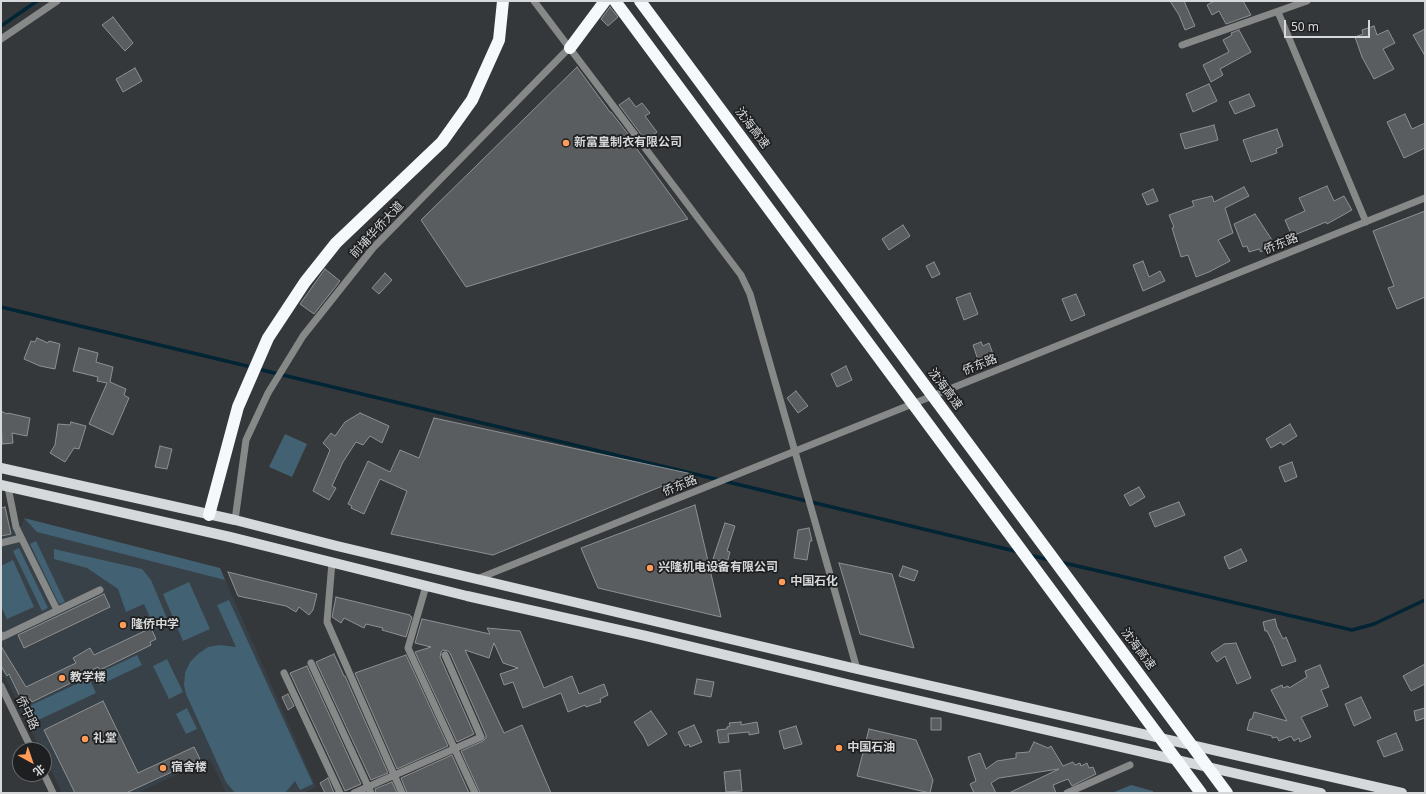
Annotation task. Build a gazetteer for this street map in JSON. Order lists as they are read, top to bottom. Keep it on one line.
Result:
{"streets":{"highway":["沈海高速"],"street":["前埔华侨大道","侨东路","侨中路"]},"places":["新富皇制衣有限公司","兴隆机电设备有限公司","中国石化","隆侨中学","教学楼","礼堂","中国石油","宿舍楼"],"scale_bar":"50 m","north":"bottom right"}
